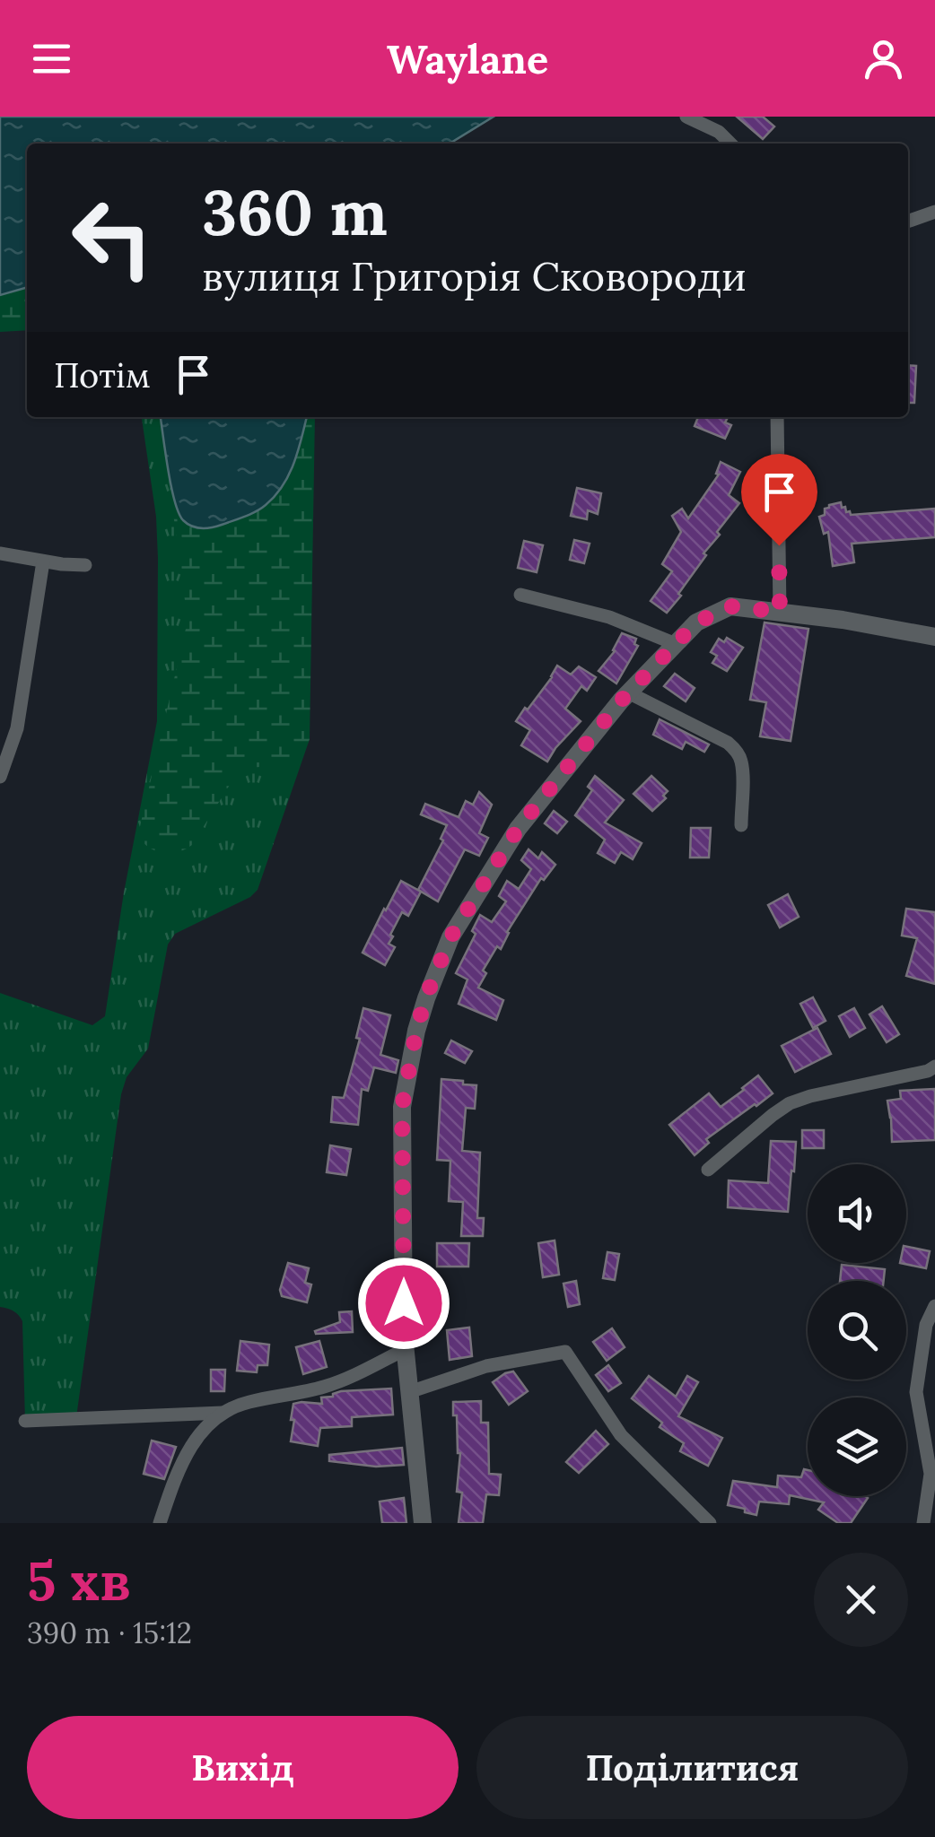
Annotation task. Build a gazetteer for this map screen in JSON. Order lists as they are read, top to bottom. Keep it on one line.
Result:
{"page":{"header":"Waylane","turn":["360 m","вулиця Григорія Сковороди"],"then":"Потім","heading":["5 хв","390 m · 15:12"],"buttons":["Вихід","Поділитися"]}}
